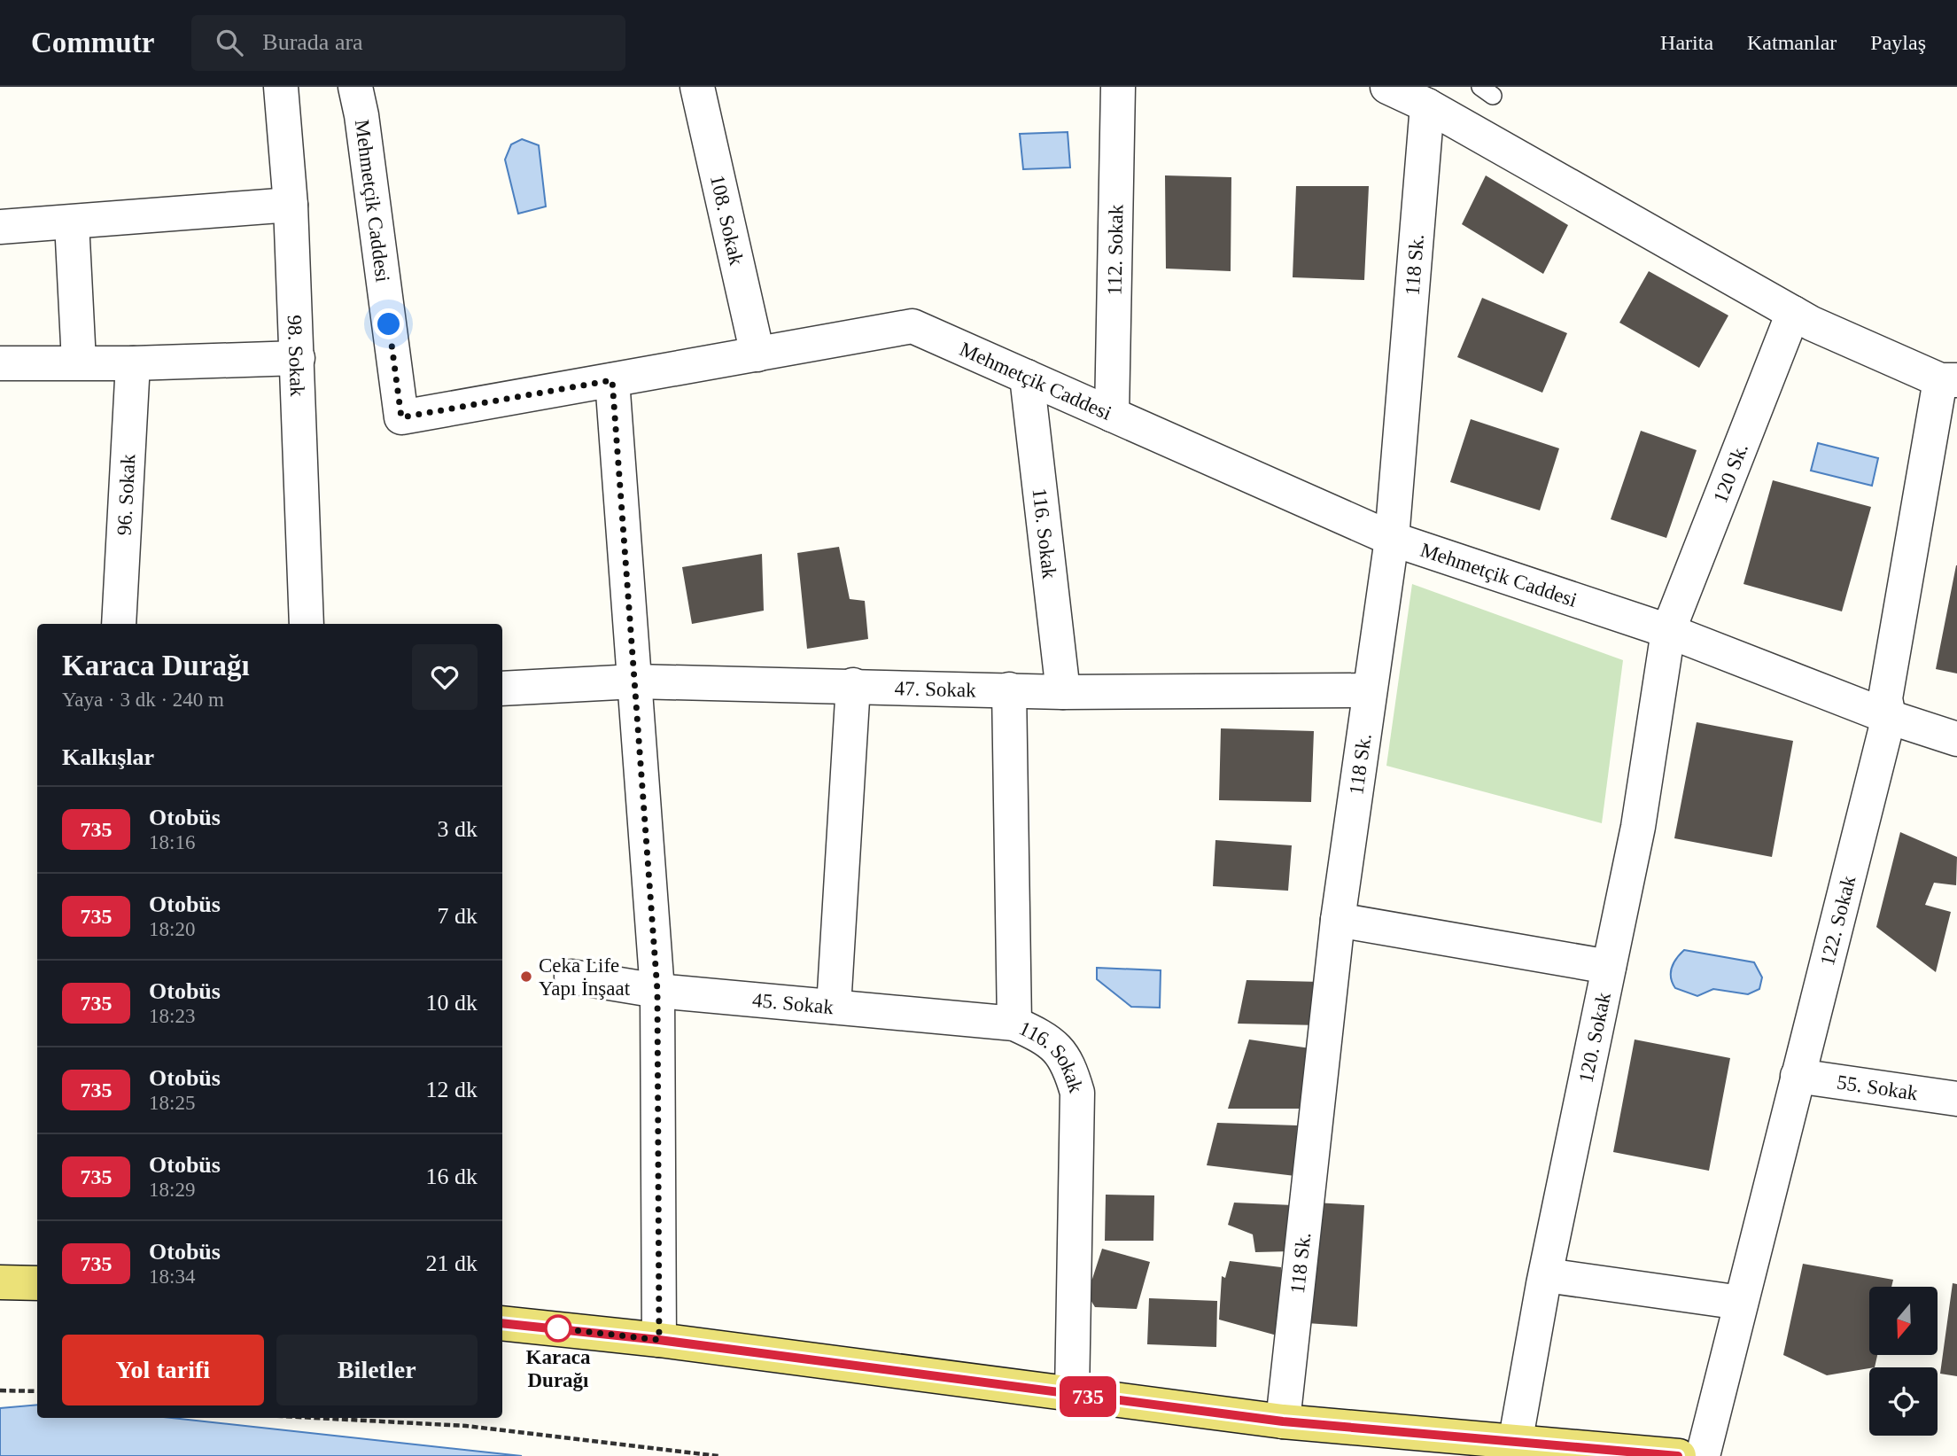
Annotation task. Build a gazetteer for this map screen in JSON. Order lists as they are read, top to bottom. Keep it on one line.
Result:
{"streets":{"street":["Mehmetçik Caddesi","108. Sokak","112. Sokak","118 Sk.","98. Sokak","120 Sk.","96. Sokak","116. Sokak","47. Sokak","122. Sokak","45. Sokak","120. Sokak","55. Sokak"]},"crossings":[["Mehmetçik Caddesi","108. Sokak"],["Mehmetçik Caddesi","112. Sokak"],["Mehmetçik Caddesi","118 Sk."],["Mehmetçik Caddesi","120 Sk."],["Mehmetçik Caddesi","116. Sokak"],["Mehmetçik Caddesi","122. Sokak"],["Mehmetçik Caddesi","120. Sokak"],["118 Sk.","47. Sokak"],["120 Sk.","120. Sokak"],["116. Sokak","47. Sokak"],["116. Sokak","45. Sokak"],["122. Sokak","55. Sokak"]],"places":["Ceka Life Yapı İnşaat","Karaca Durağı"],"lines":["bus line 735"],"north":"bottom","page":{"header":"Commutr","search":"Burada ara","nav":["Harita","Katmanlar","Paylaş"],"on_map":"735","heading":[["Karaca Durağı","Yaya · 3 dk · 240 m"],"Kalkışlar"],"list":[{"mark":"735","name":"Otobüs","note":"18:16","value":"3 dk"},{"mark":"735","name":"Otobüs","note":"18:20","value":"7 dk"},{"mark":"735","name":"Otobüs","note":"18:23","value":"10 dk"},{"mark":"735","name":"Otobüs","note":"18:25","value":"12 dk"},{"mark":"735","name":"Otobüs","note":"18:29","value":"16 dk"},{"mark":"735","name":"Otobüs","note":"18:34","value":"21 dk"}],"buttons":["Yol tarifi","Biletler"]}}
